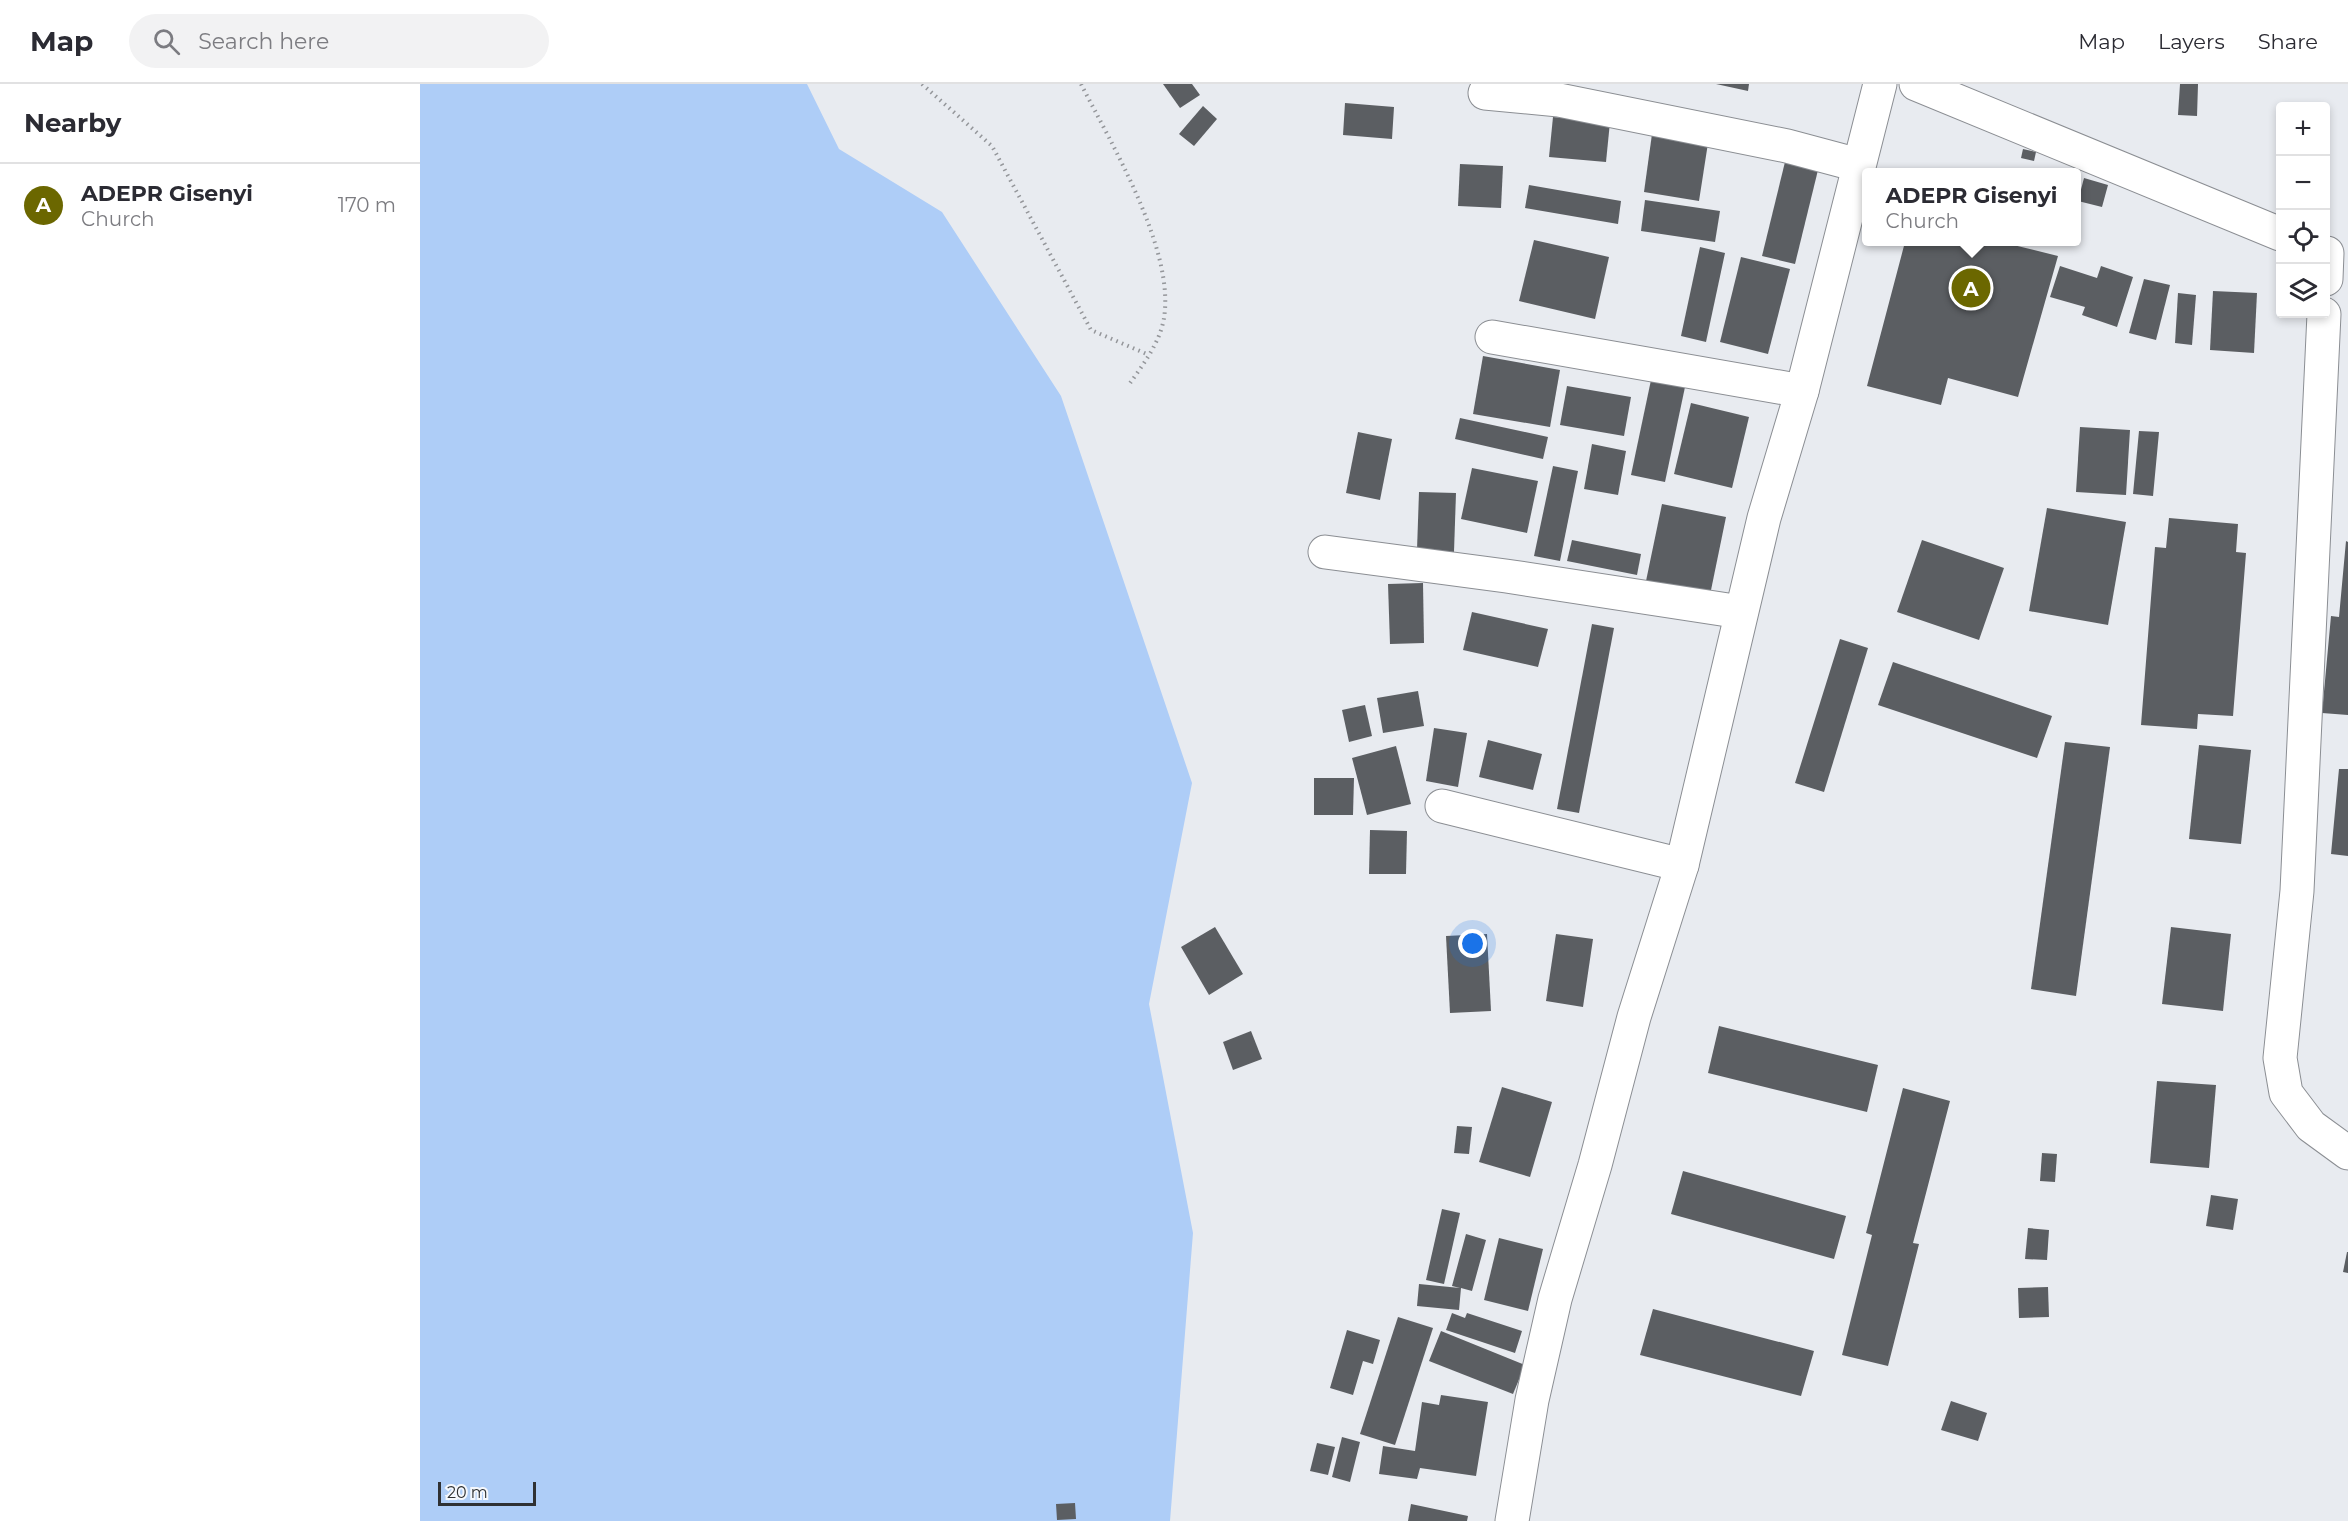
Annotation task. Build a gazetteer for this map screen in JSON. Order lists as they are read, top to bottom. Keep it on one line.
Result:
{"scale_bar":"20 m","page":{"header":"Map","search":"Search here","nav":["Map","Layers","Share"],"heading":"Nearby","map_buttons":["+","−"],"list":[{"mark":"A","name":"ADEPR Gisenyi","note":"Church","value":"170 m"}],"popup":["ADEPR Gisenyi","Church"],"pins":"A","scale":"20 m"}}
